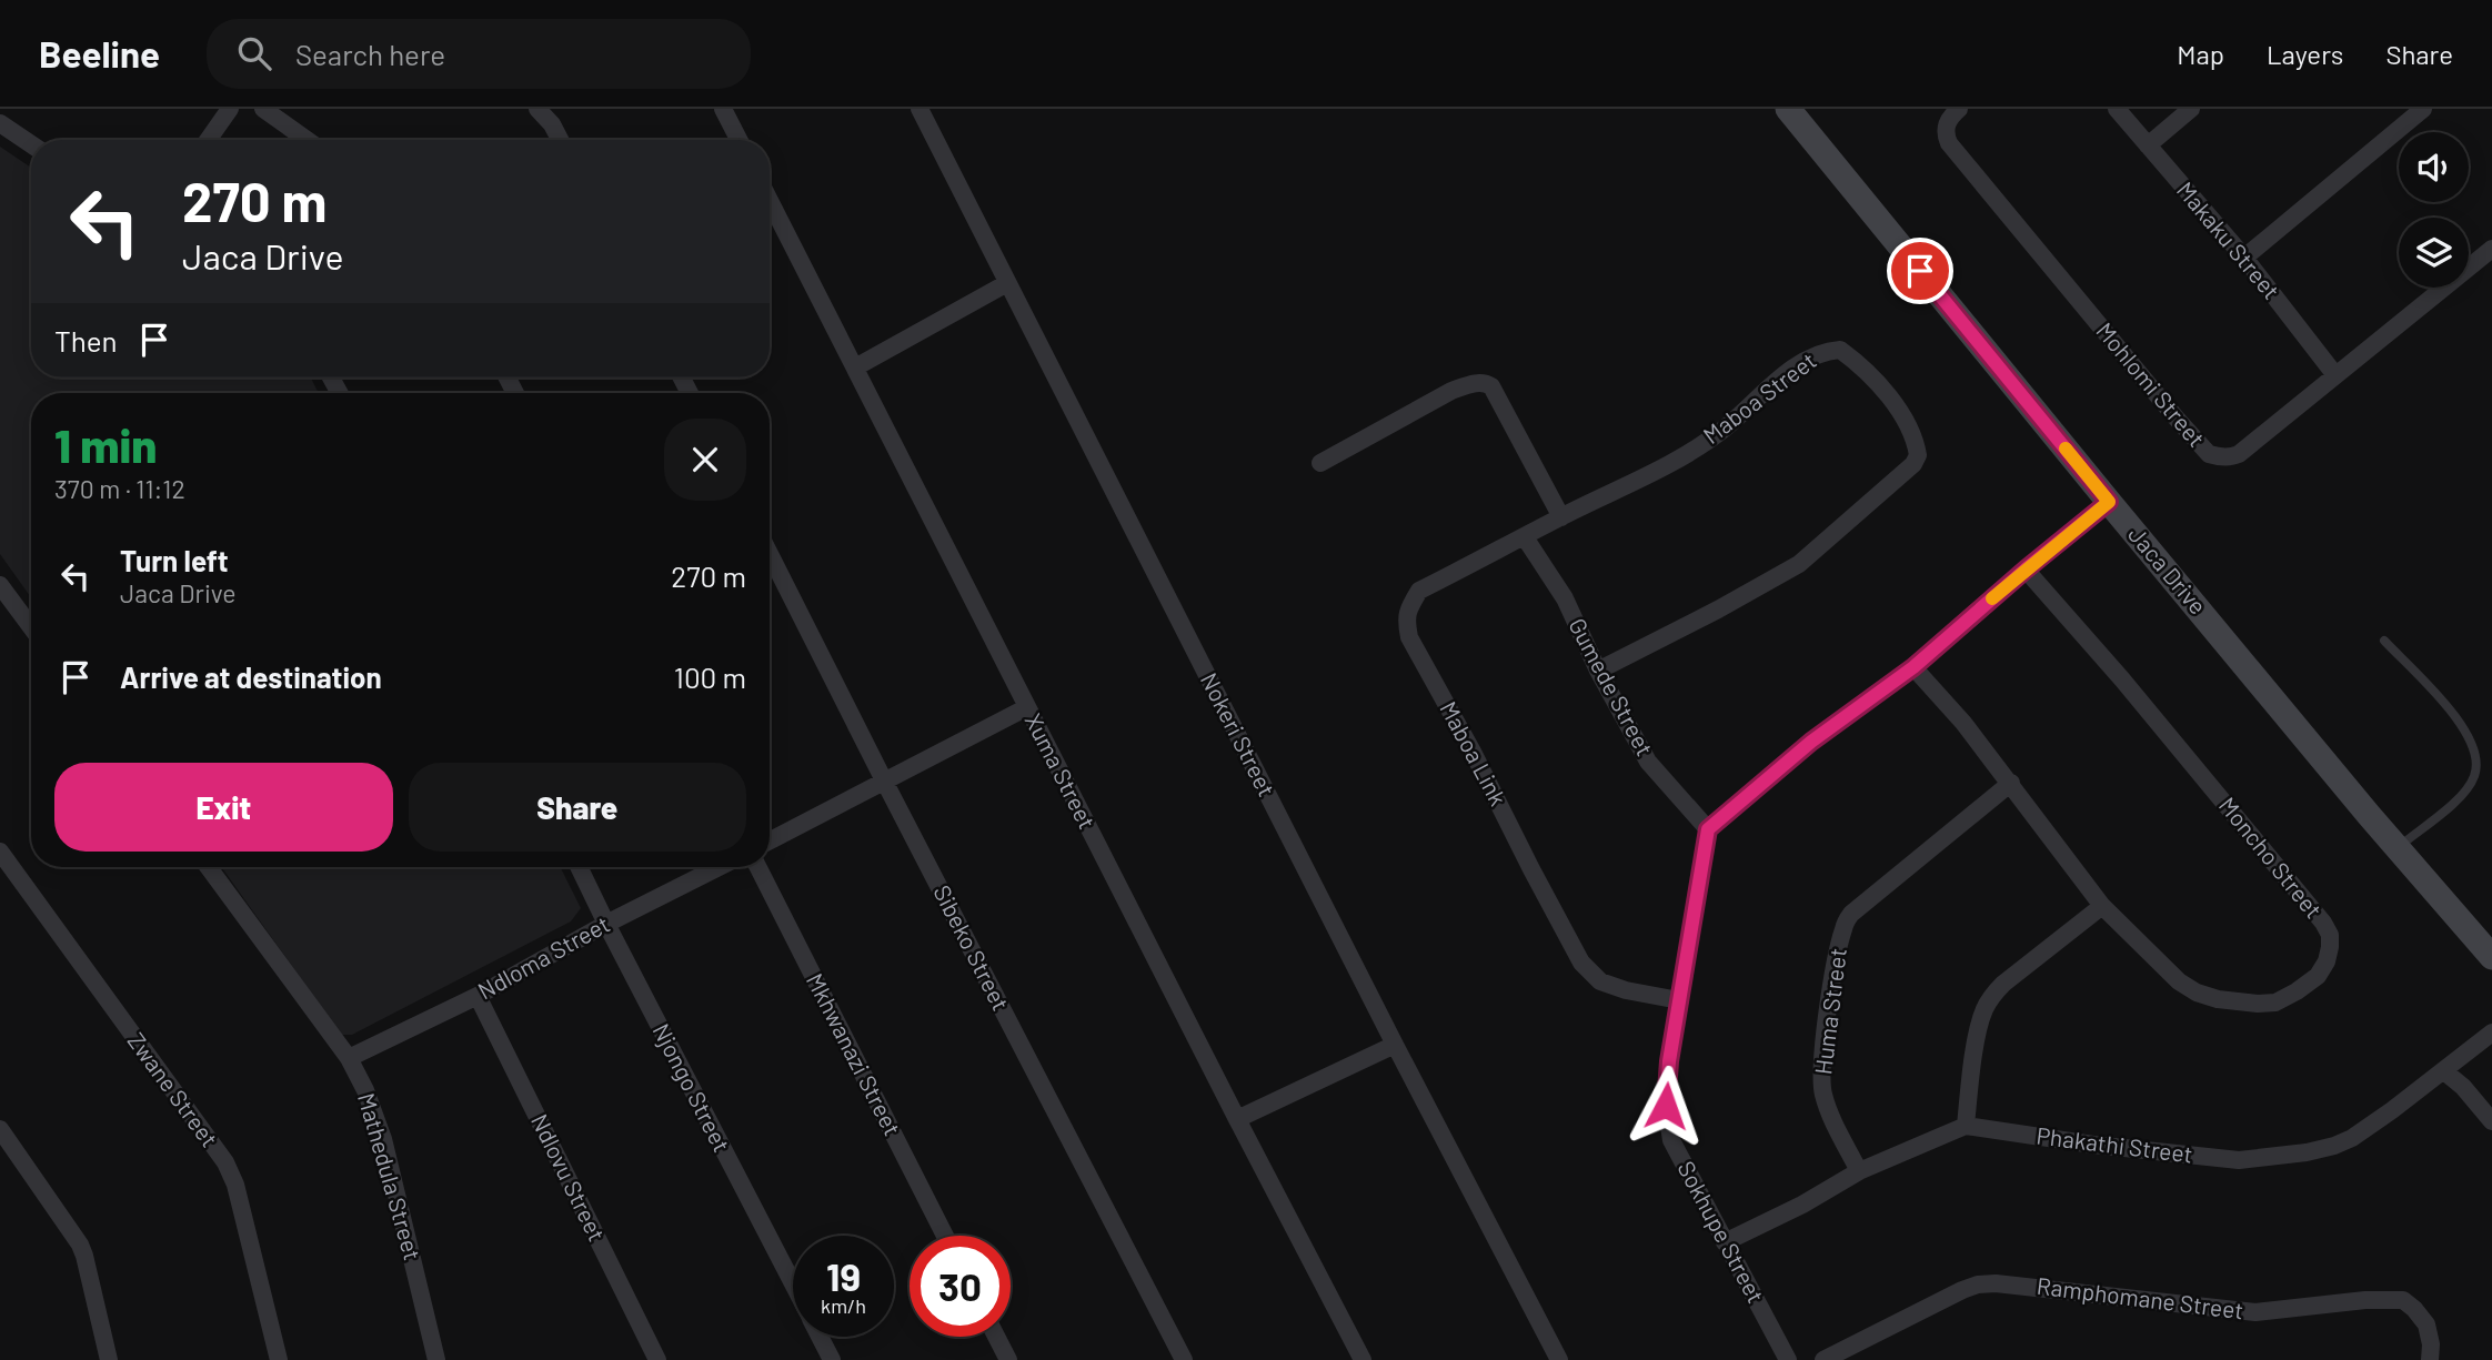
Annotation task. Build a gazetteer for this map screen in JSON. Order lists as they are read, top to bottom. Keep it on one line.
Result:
{"streets":{"street":["Makaku Street","Mohlomi Street","Maboa Street","Jaca Drive","Gumede Street","Nokeri Street","Maboa Link","Xuma Street","Moncho Street","Sibeko Street","Ndloma Street","Huma Street","Mkhwanazi Street","Njongo Street","Zwane Street","Phakathi Street","Mathedula Street","Ndlovu Street","Sokhupe Street","Ramphomane Street"]},"crossings":[["Makaku Street","Mohlomi Street"],["Maboa Street","Gumede Street"],["Maboa Street","Maboa Link"],["Gumede Street","Maboa Link"],["Gumede Street","Sokhupe Street"],["Maboa Link","Sokhupe Street"],["Moncho Street","Huma Street"],["Ndloma Street","Njongo Street"],["Ndloma Street","Mathedula Street"],["Ndloma Street","Ndlovu Street"]],"page":{"header":"Beeline","search":"Search here","nav":["Map","Layers","Share"],"turn":["270 m","Jaca Drive"],"then":"Then","heading":["1 min","370 m · 11:12"],"list":[{"name":"Turn left","note":"Jaca Drive","value":"270 m"},{"name":"Arrive at destination","value":"100 m"}],"buttons":["Exit","Share"],"speed":"19 km/h","limit":"30"}}
